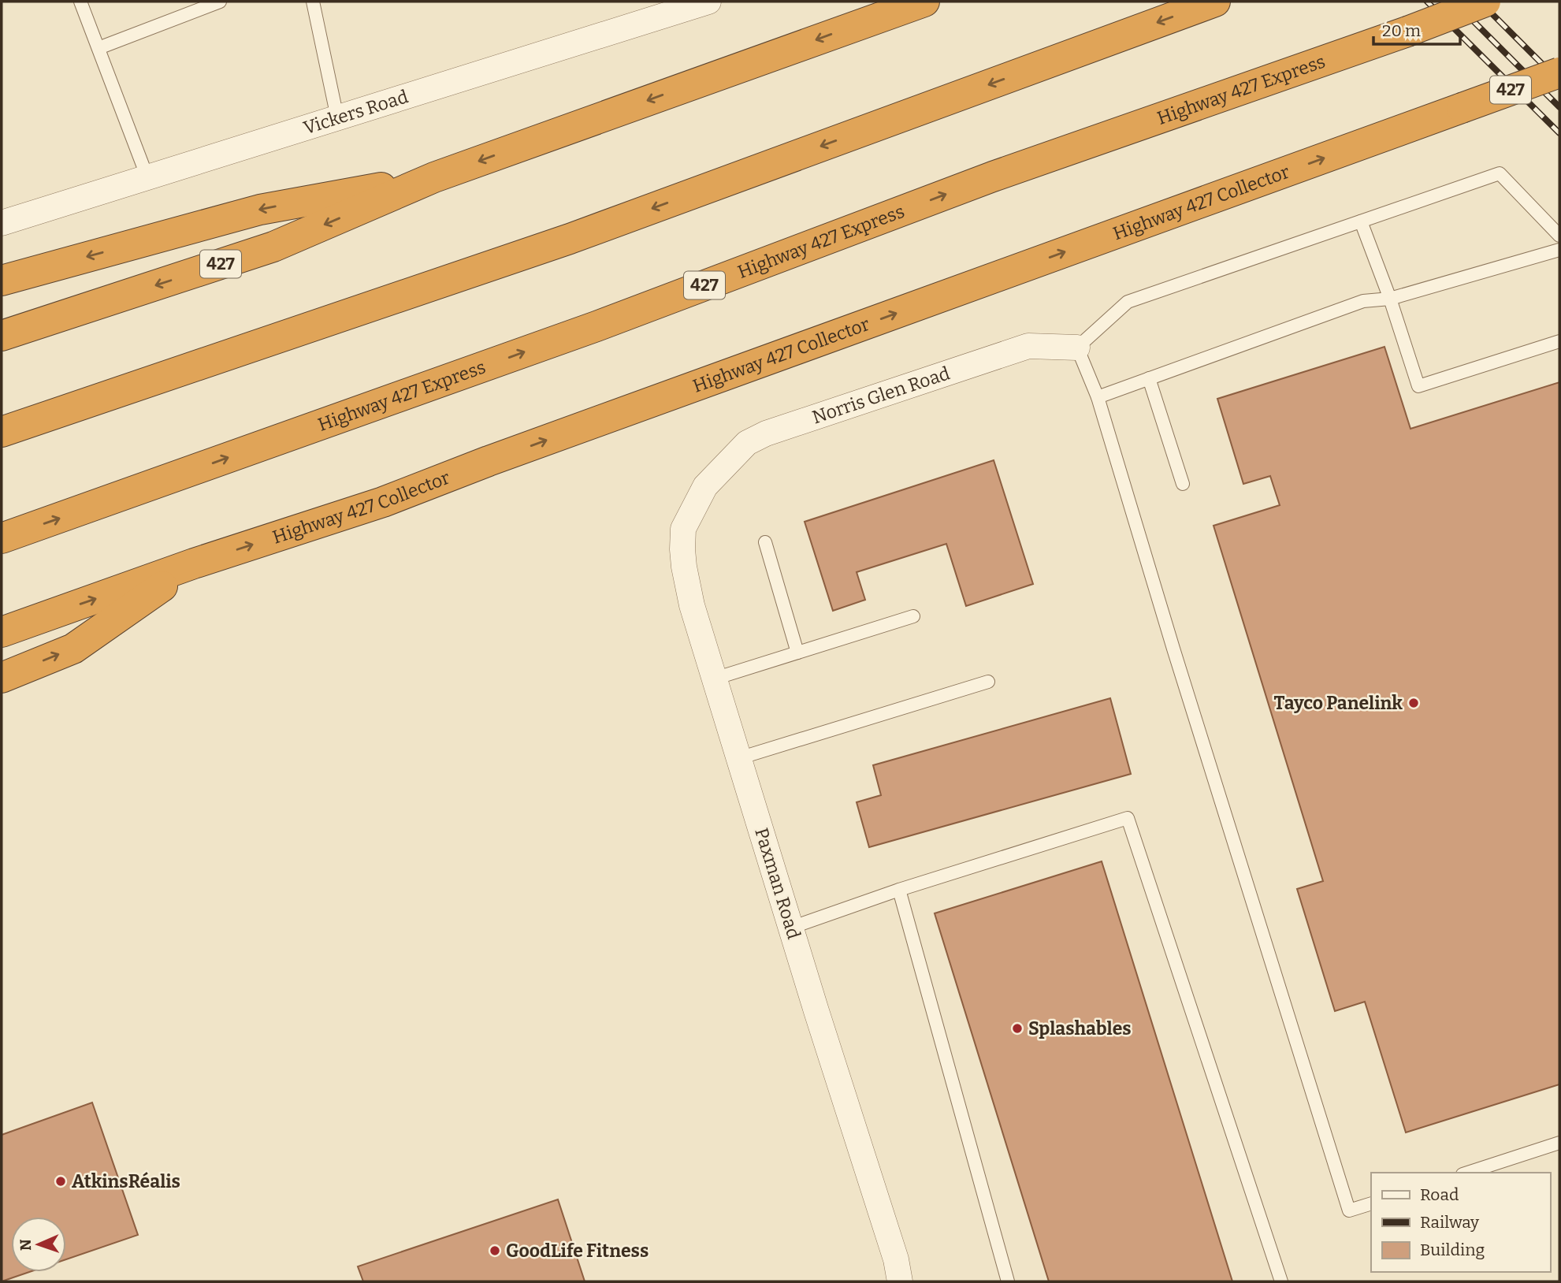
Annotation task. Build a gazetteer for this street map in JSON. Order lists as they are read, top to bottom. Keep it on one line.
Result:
{"streets":{"highway":["Highway 427 Express","427","Highway 427 Collector"],"street":["Vickers Road","Norris Glen Road","Paxman Road"]},"crossings":[["Norris Glen Road","Paxman Road"]],"places":["Tayco Panelink","Splashables","AtkinsRéalis","GoodLife Fitness"],"legend":["Road","Railway","Building"],"scale_bar":"20 m","north":"left"}
